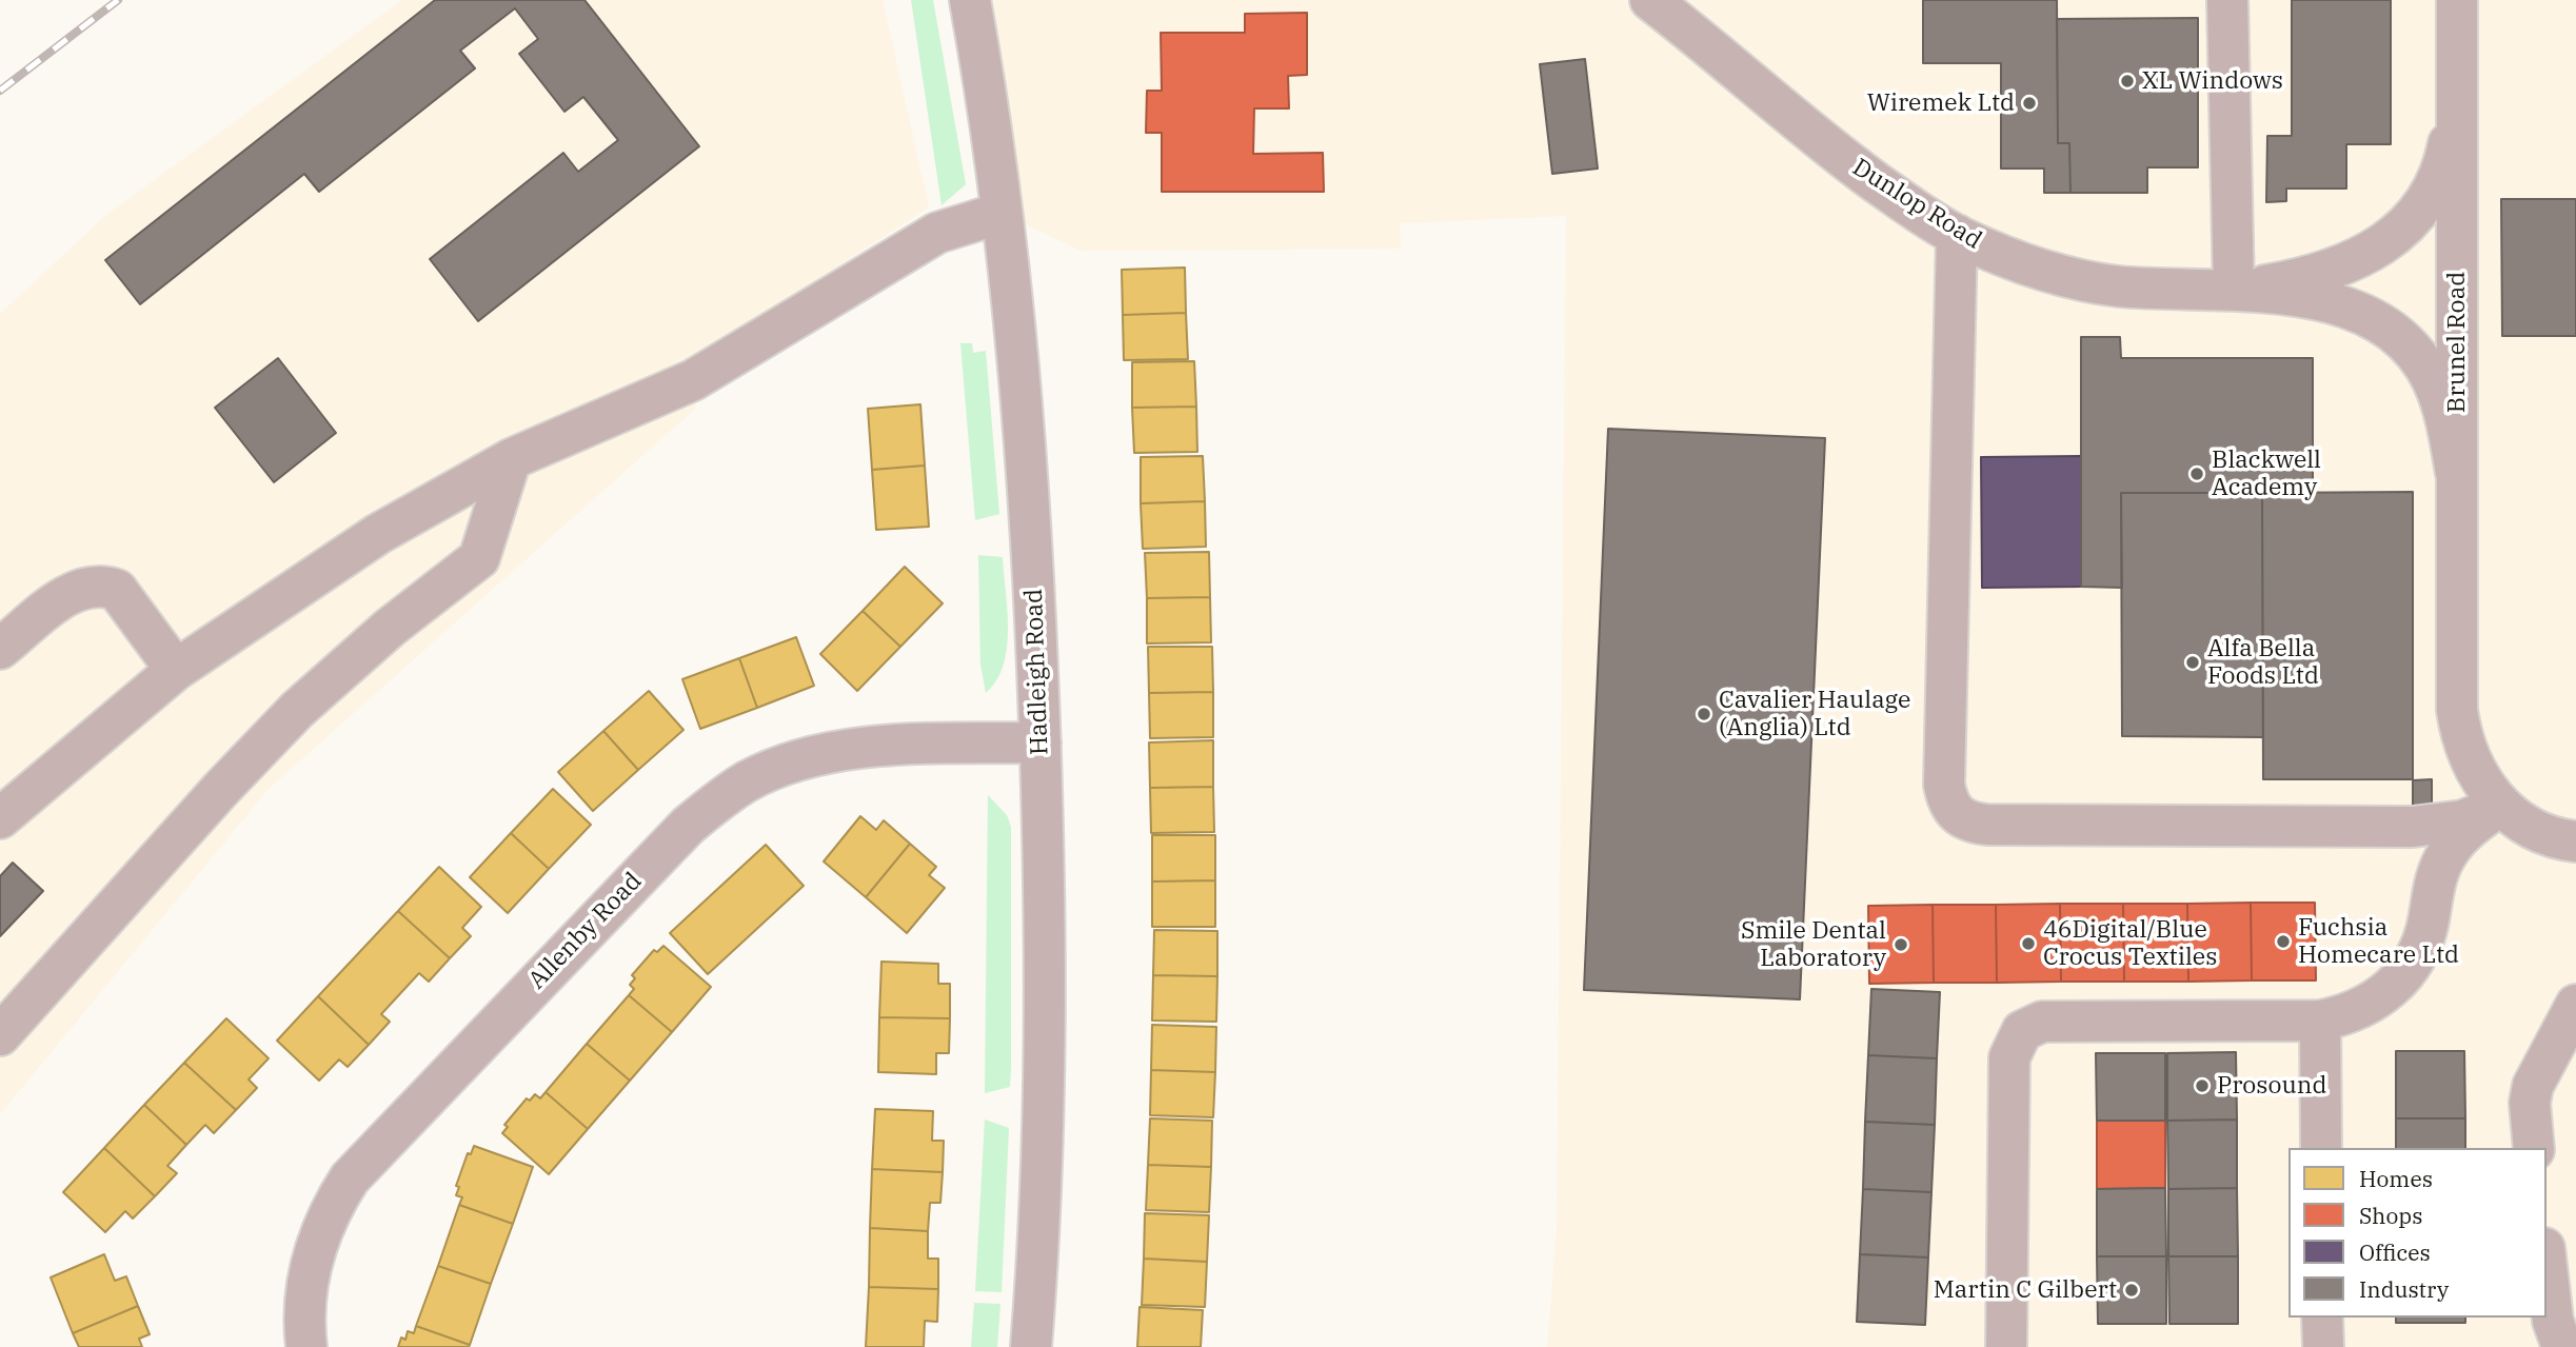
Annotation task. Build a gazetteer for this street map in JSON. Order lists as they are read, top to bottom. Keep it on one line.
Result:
{"streets":{"street":["Dunlop Road","Brunel Road","Hadleigh Road","Allenby Road"]},"crossings":[["Dunlop Road","Brunel Road"],["Hadleigh Road","Allenby Road"]],"places":["XL Windows","Wiremek Ltd","Blackwell Academy","Alfa Bella Foods Ltd","Cavalier Haulage (Anglia) Ltd","Fuchsia Homecare Ltd","46Digital/Blue Crocus Textiles","Smile Dental Laboratory","Prosound","Martin C Gilbert"],"legend":["Homes","Shops","Offices","Industry"]}
